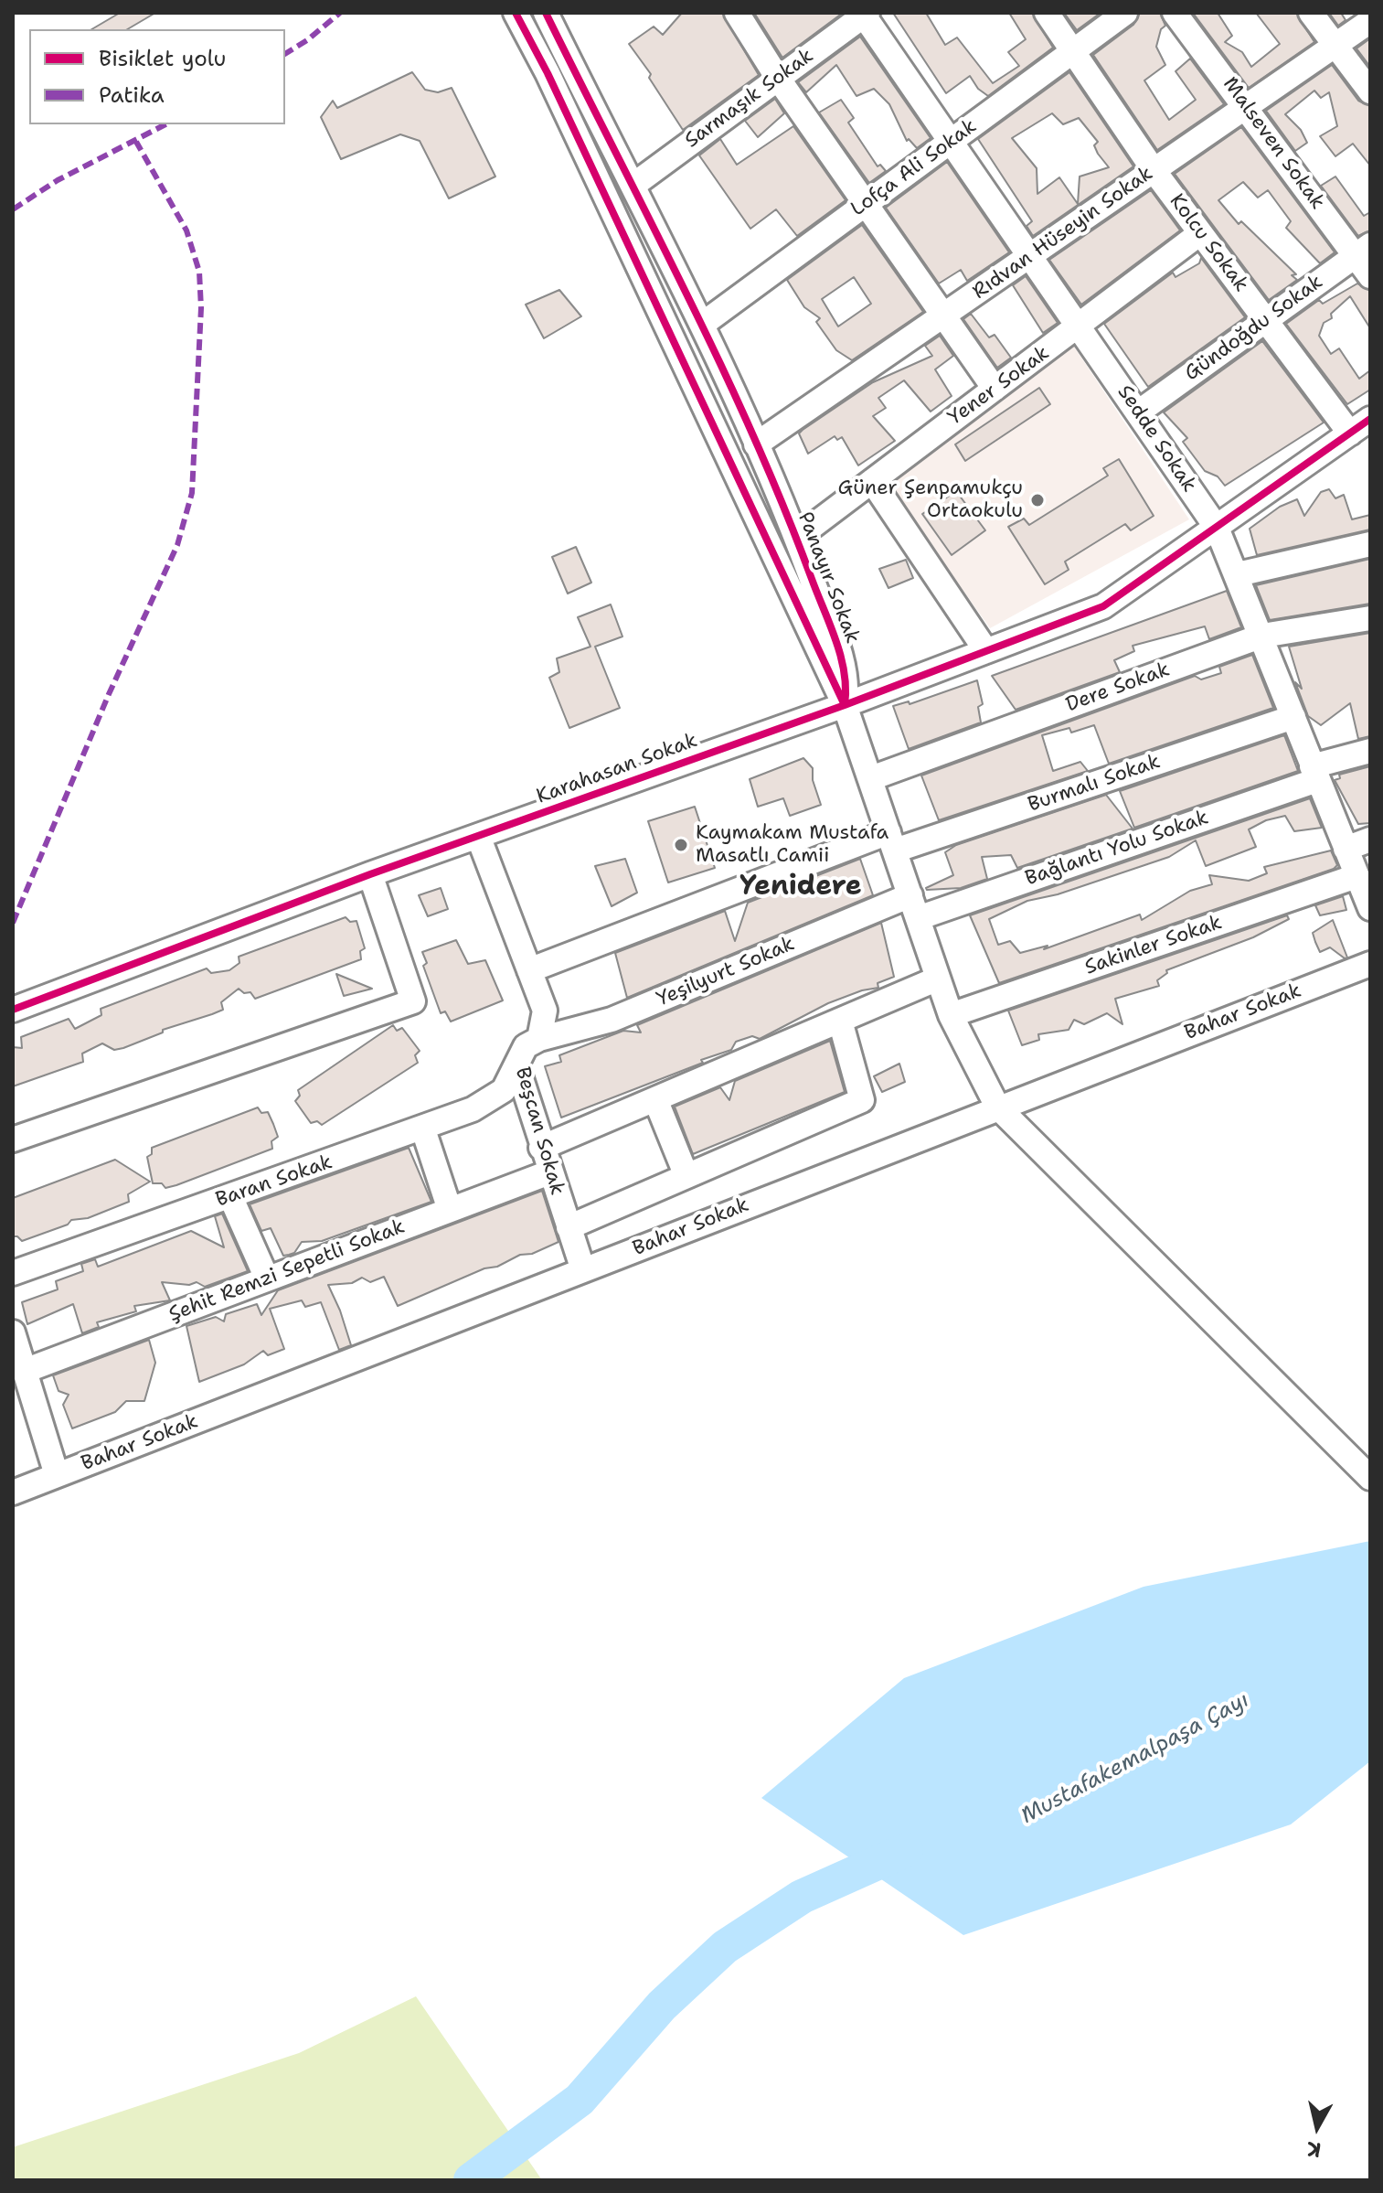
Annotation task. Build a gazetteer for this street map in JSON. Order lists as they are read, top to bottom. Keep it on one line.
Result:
{"streets":{"street":["Sarmaşık Sokak","Malseven Sokak","Lofça Ali Sokak","Rıdvan Hüseyin Sokak","Kolcu Sokak","Gündoğdu Sokak","Yener Sokak","Sedde Sokak","Panayır Sokak","Dere Sokak","Karahasan Sokak","Burmalı Sokak","Bağlantı Yolu Sokak","Sakinler Sokak","Yeşilyurt Sokak","Bahar Sokak","Beşcan Sokak","Baran Sokak","Şehit Remzi Sepetli Sokak"]},"crossings":[["Sarmaşık Sokak","Sedde Sokak"],["Sarmaşık Sokak","Panayır Sokak"],["Malseven Sokak","Rıdvan Hüseyin Sokak"],["Malseven Sokak","Gündoğdu Sokak"],["Lofça Ali Sokak","Kolcu Sokak"],["Lofça Ali Sokak","Sedde Sokak"],["Lofça Ali Sokak","Panayır Sokak"],["Rıdvan Hüseyin Sokak","Kolcu Sokak"],["Rıdvan Hüseyin Sokak","Sedde Sokak"],["Rıdvan Hüseyin Sokak","Panayır Sokak"],["Kolcu Sokak","Gündoğdu Sokak"],["Kolcu Sokak","Yener Sokak"],["Kolcu Sokak","Karahasan Sokak"],["Gündoğdu Sokak","Sedde Sokak"],["Yener Sokak","Sedde Sokak"],["Yener Sokak","Panayır Sokak"],["Sedde Sokak","Dere Sokak"],["Sedde Sokak","Karahasan Sokak"],["Sedde Sokak","Burmalı Sokak"],["Sedde Sokak","Bağlantı Yolu Sokak"],["Sedde Sokak","Sakinler Sokak"],["Panayır Sokak","Karahasan Sokak"],["Karahasan Sokak","Beşcan Sokak"],["Burmalı Sokak","Beşcan Sokak"],["Bağlantı Yolu Sokak","Yeşilyurt Sokak"],["Yeşilyurt Sokak","Beşcan Sokak"],["Bahar Sokak","Beşcan Sokak"],["Beşcan Sokak","Baran Sokak"],["Beşcan Sokak","Şehit Remzi Sepetli Sokak"]],"districts":["Yenidere"],"water":["Mustafakemalpaşa Çayı"],"places":["Güner Şenpamukçu Ortaokulu","Kaymakam Mustafa Masatlı Camii"],"legend":["Bisiklet yolu","Patika"],"north":"bottom"}
